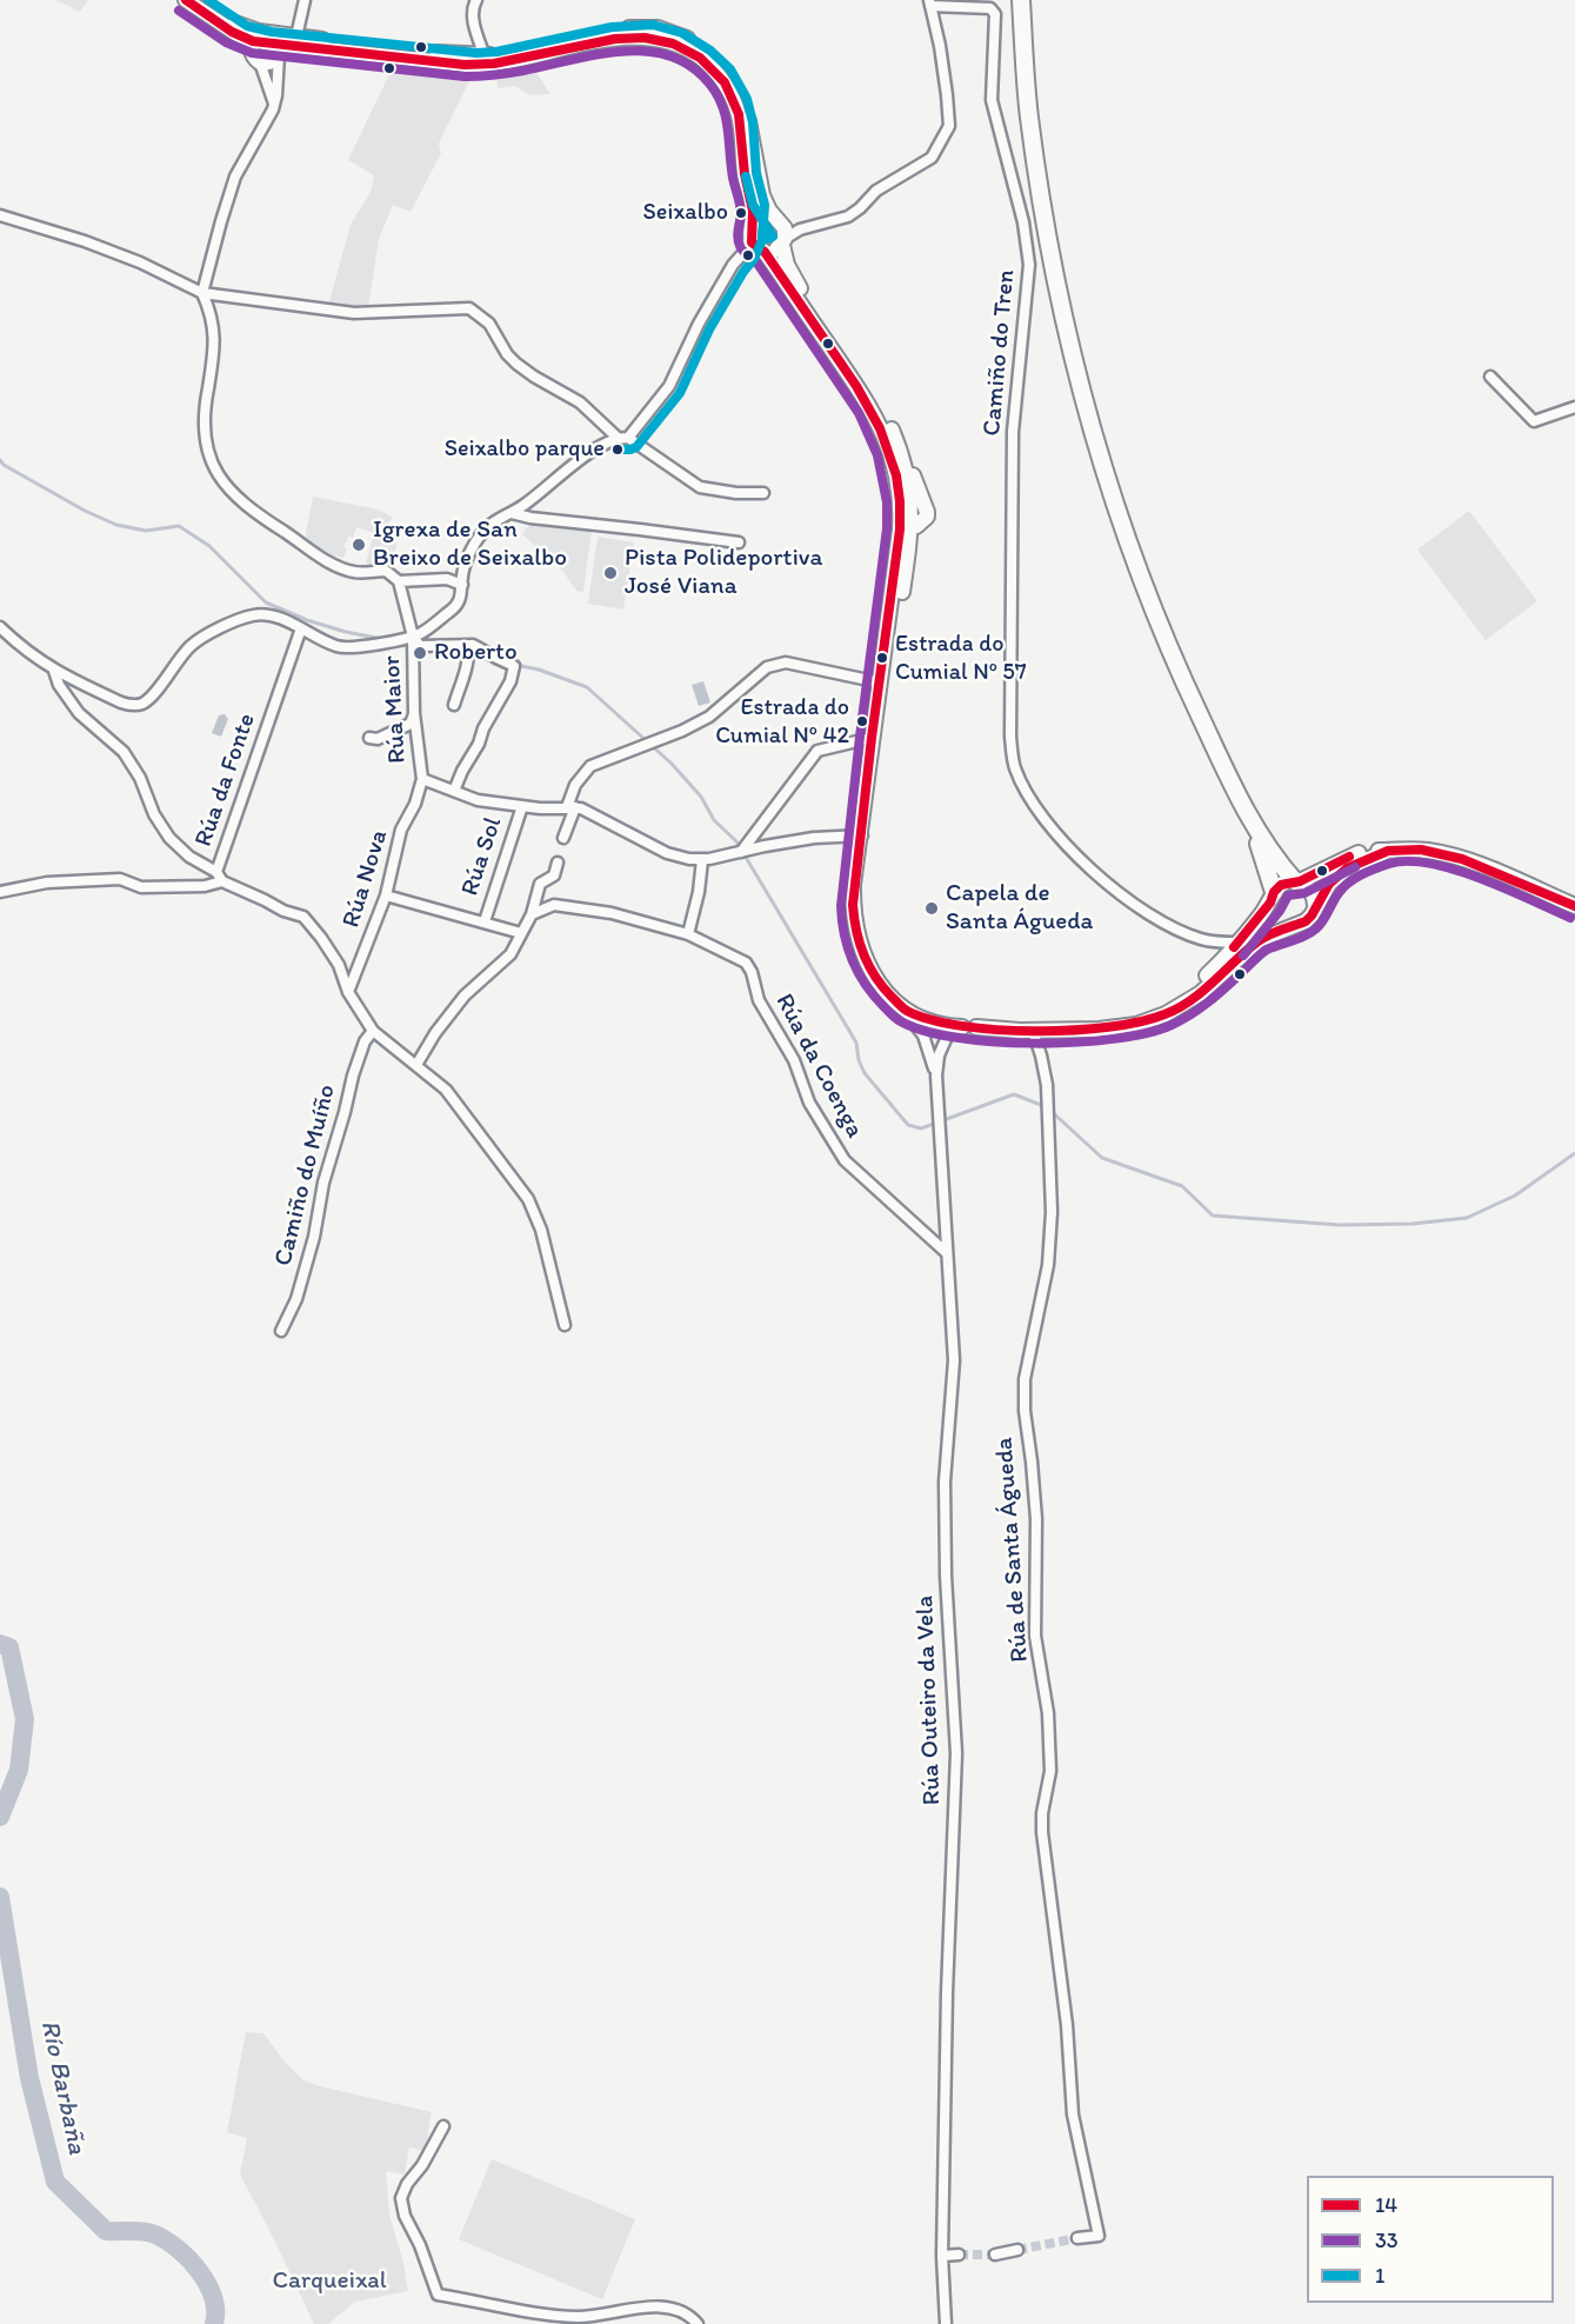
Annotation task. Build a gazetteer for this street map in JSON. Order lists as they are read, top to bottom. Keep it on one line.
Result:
{"streets":{"street":["Camiño do Tren","Rúa Maior","Rúa da Fonte","Rúa Sol","Rúa Nova","Rúa da Coenga","Camiño do Muíño","Rúa de Santa Águeda","Rúa Outeiro da Vela"]},"crossings":[["Rúa Maior","Rúa Nova"],["Rúa da Fonte","Rúa Nova"],["Rúa da Fonte","Camiño do Muíño"],["Rúa da Coenga","Rúa Outeiro da Vela"]],"water":["Río Barbaña"],"parks":["Carqueixal"],"places":["Seixalbo","Seixalbo parque","Igrexa de San Breixo de Seixalbo","Pista Polideportiva José Viana","Roberto","Estrada do Cumial Nº 57","Estrada do Cumial Nº 42","Capela de Santa Águeda"],"lines":["transit line 14","transit line 1","transit line 33"],"legend":["14","33","1"]}
